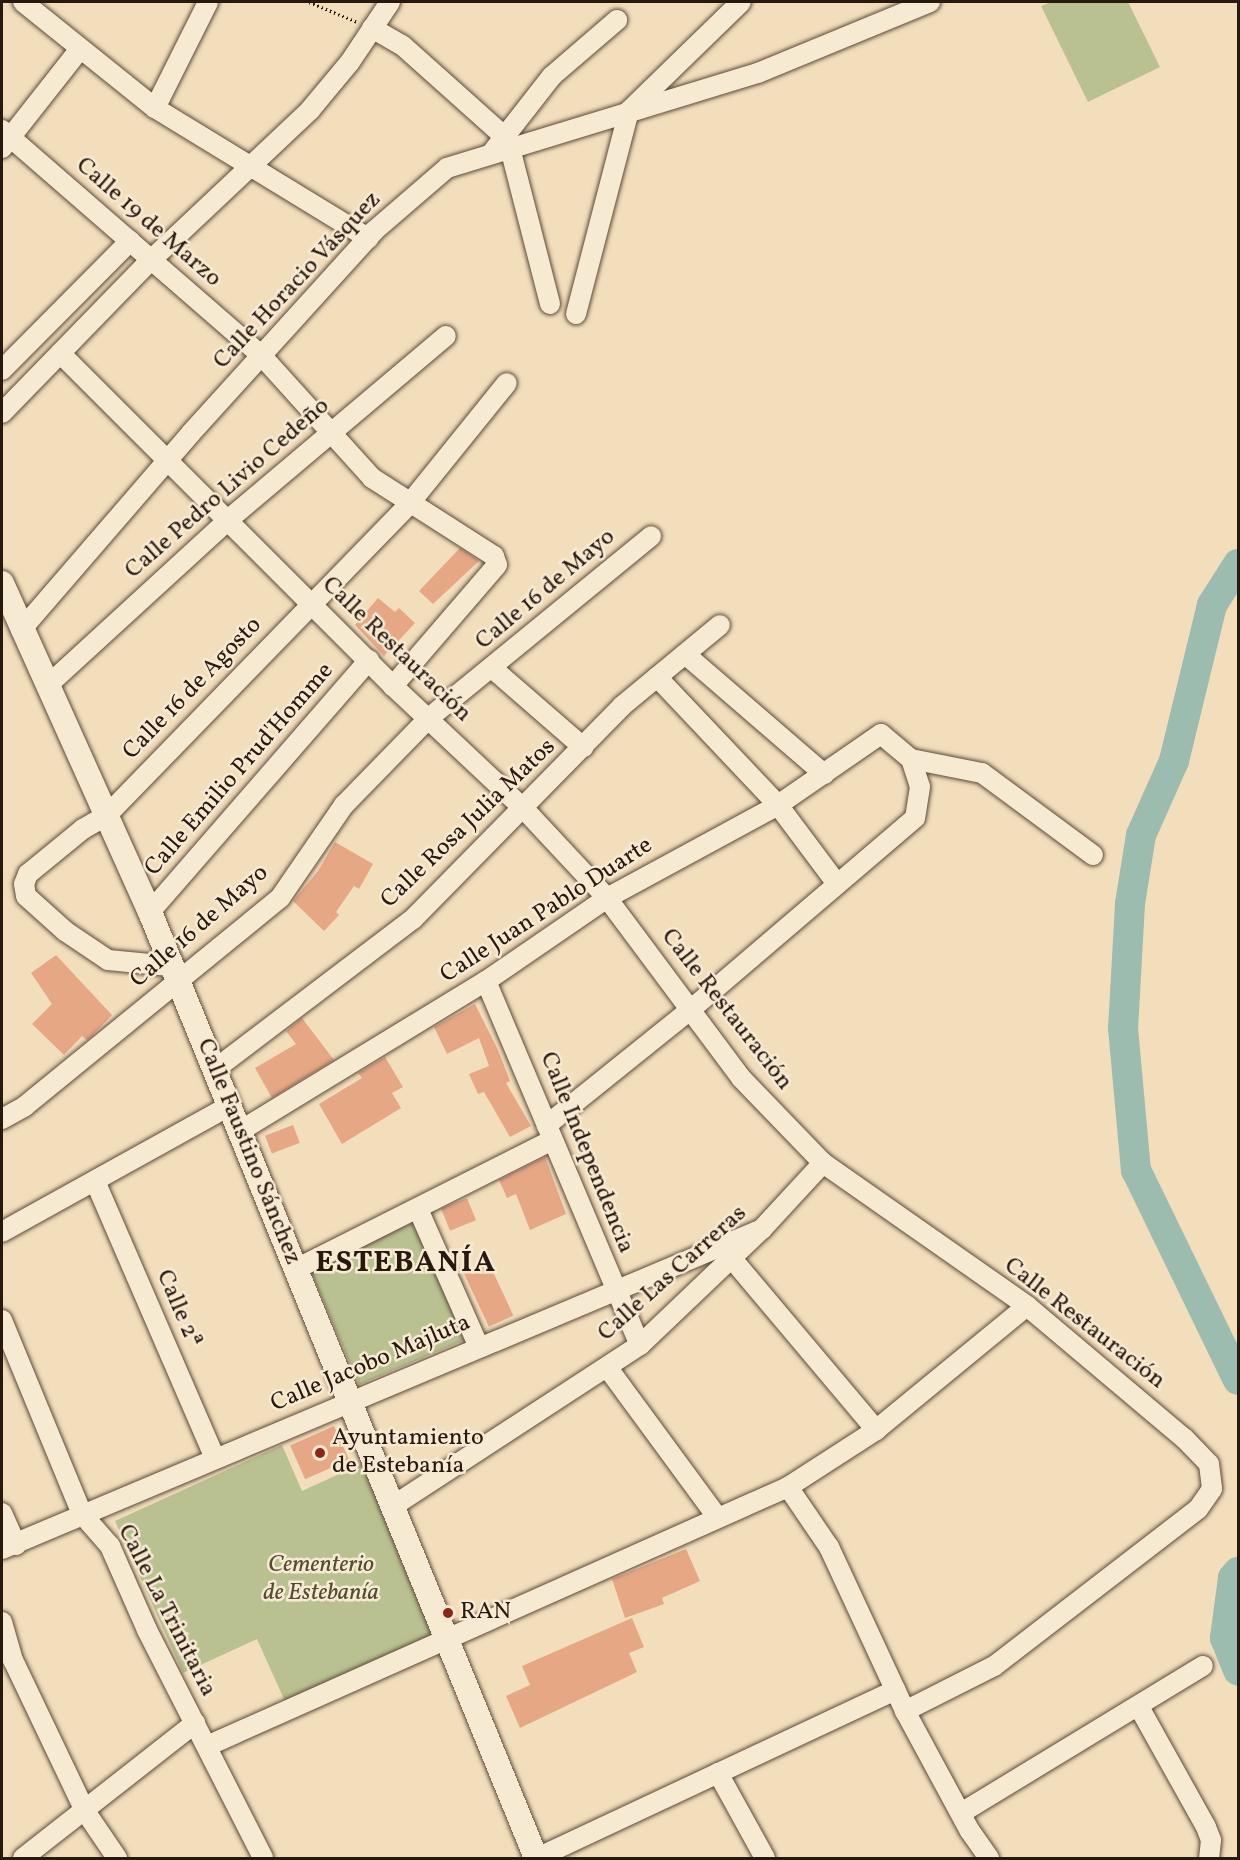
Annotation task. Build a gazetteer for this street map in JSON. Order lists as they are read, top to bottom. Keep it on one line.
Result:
{"streets":{"street":["Calle 19 de Marzo","Calle Horacio Vásquez","Calle Pedro Livio Cedeño","Calle 16 de Mayo","Calle Restauración","Calle 16 de Agosto","Calle Emilio Prud'Homme","Calle Rosa Julia Matos","Calle Juan Pablo Duarte","Calle Faustino Sánchez","Calle Independencia","Calle Las Carreras","Calle 2ª","Calle Jacobo Majluta","Calle La Trinitaria"]},"crossings":[["Calle 19 de Marzo","Calle Horacio Vásquez"],["Calle 19 de Marzo","Calle Pedro Livio Cedeño"],["Calle 19 de Marzo","Calle Restauración"],["Calle 19 de Marzo","Calle 16 de Agosto"],["Calle Horacio Vásquez","Calle Restauración"],["Calle Horacio Vásquez","Calle Faustino Sánchez"],["Calle Pedro Livio Cedeño","Calle Restauración"],["Calle Pedro Livio Cedeño","Calle Faustino Sánchez"],["Calle 16 de Mayo","Calle Restauración"],["Calle 16 de Mayo","Calle 16 de Agosto"],["Calle 16 de Mayo","Calle Faustino Sánchez"],["Calle Restauración","Calle 16 de Agosto"],["Calle Restauración","Calle Emilio Prud'Homme"],["Calle Restauración","Calle Rosa Julia Matos"],["Calle Restauración","Calle Juan Pablo Duarte"],["Calle Restauración","Calle Las Carreras"],["Calle 16 de Agosto","Calle Faustino Sánchez"],["Calle Emilio Prud'Homme","Calle Faustino Sánchez"],["Calle Rosa Julia Matos","Calle Faustino Sánchez"],["Calle Juan Pablo Duarte","Calle Faustino Sánchez"],["Calle Juan Pablo Duarte","Calle Independencia"],["Calle Faustino Sánchez","Calle Las Carreras"],["Calle Faustino Sánchez","Calle Jacobo Majluta"],["Calle Independencia","Calle Las Carreras"],["Calle Independencia","Calle Jacobo Majluta"],["Calle Las Carreras","Calle Jacobo Majluta"],["Calle 2ª","Calle Jacobo Majluta"],["Calle Jacobo Majluta","Calle La Trinitaria"]],"districts":["ESTEBANÍA"],"parks":["Cementerio de Estebanía"],"places":["Ayuntamiento de Estebanía","RAN"]}
